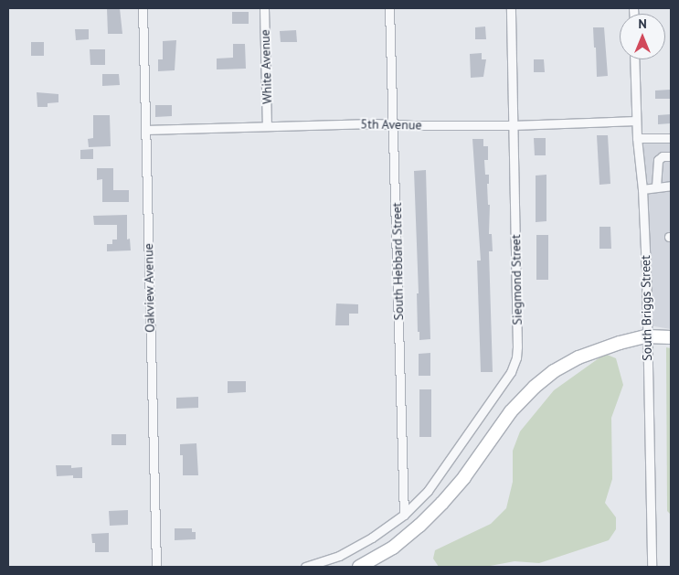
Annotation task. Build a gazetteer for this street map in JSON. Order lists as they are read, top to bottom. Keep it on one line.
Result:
{"streets":{"street":["White Avenue","5th Avenue","South Hebbard Street","Siegmond Street","Oakview Avenue","South Briggs Street"]},"crossings":[["White Avenue","5th Avenue"],["5th Avenue","South Hebbard Street"],["5th Avenue","Siegmond Street"],["5th Avenue","Oakview Avenue"],["5th Avenue","South Briggs Street"],["South Hebbard Street","Siegmond Street"]],"north":"top"}
